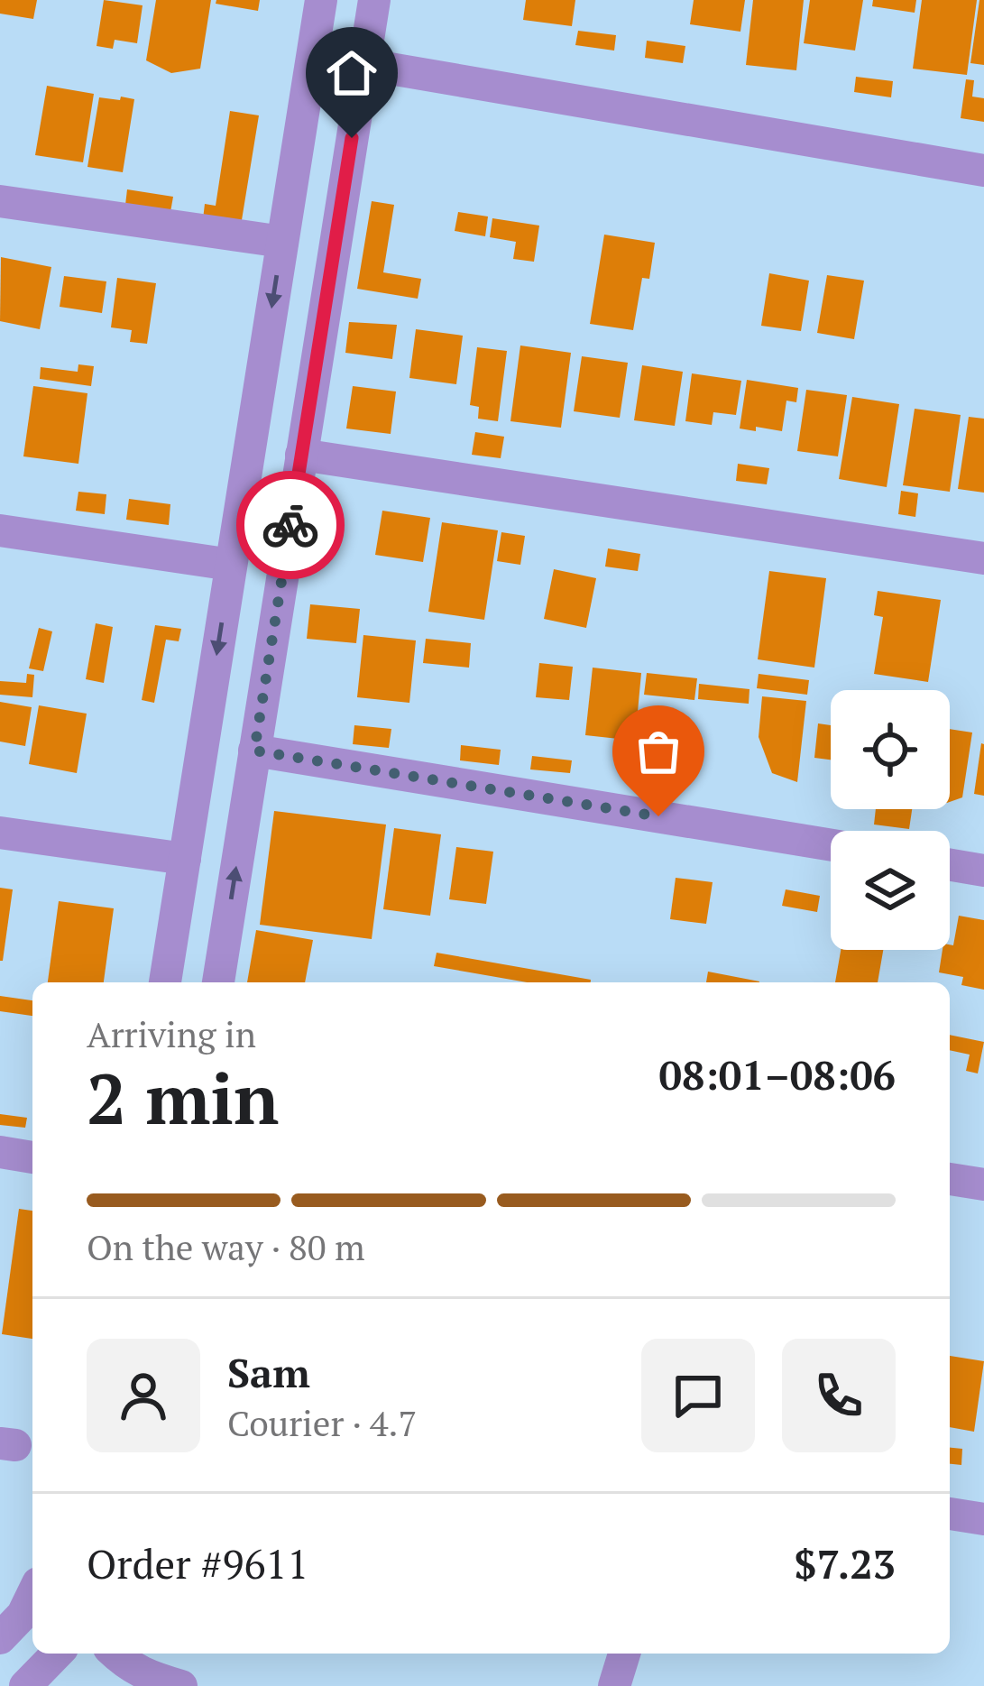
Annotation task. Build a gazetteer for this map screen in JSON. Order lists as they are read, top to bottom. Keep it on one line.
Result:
{"page":{"heading":["2 min","Arriving in","08:01–08:06"],"panel":["Sam","Courier · 4.7","Order #9611","$7.23"],"bar":"On the way · 80 m"}}
